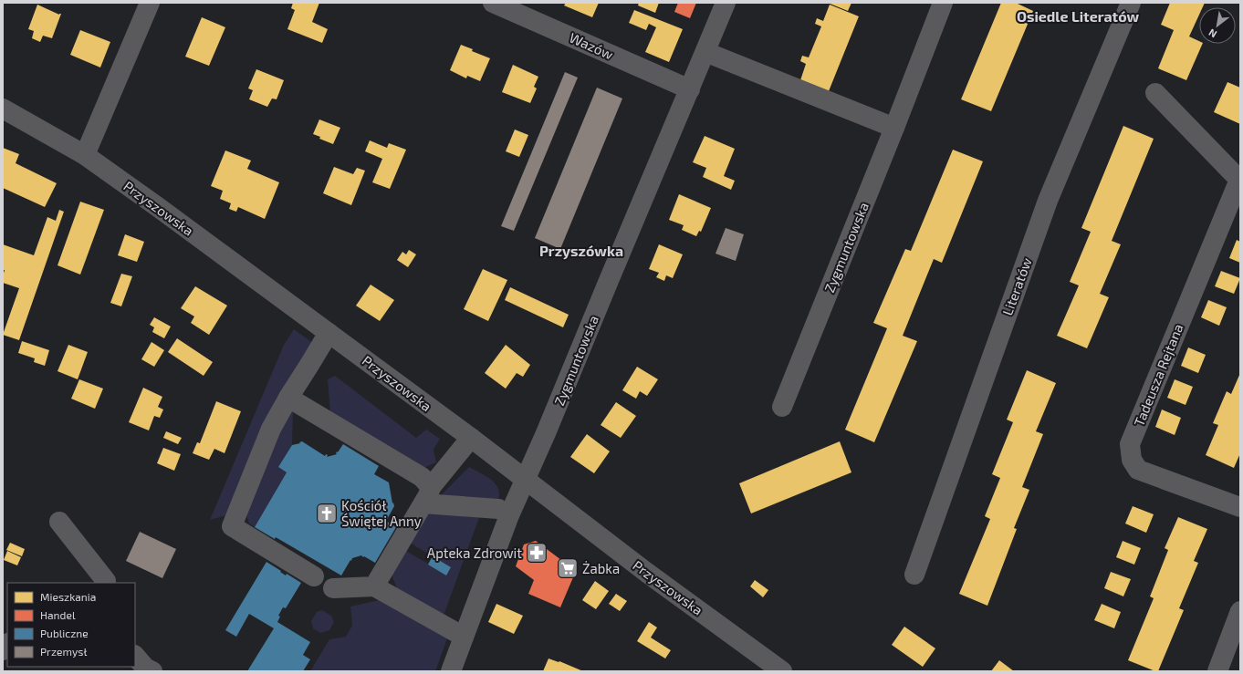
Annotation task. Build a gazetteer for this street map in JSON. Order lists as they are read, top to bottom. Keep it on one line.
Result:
{"streets":{"street":["Wazów","Przyszowska","Zygmuntowska","Literatów","Tadeusza Rejtana"]},"crossings":[["Wazów","Zygmuntowska"],["Przyszowska","Zygmuntowska"]],"districts":["Osiedle Literatów","Przyszówka"],"places":{"church":["Kościół Świętej Anny"],"pharmacy":["Apteka Zdrowit"],"supermarket":["Żabka"]},"legend":["Mieszkania","Handel","Publiczne","Przemysł"],"north":"bottom left"}
